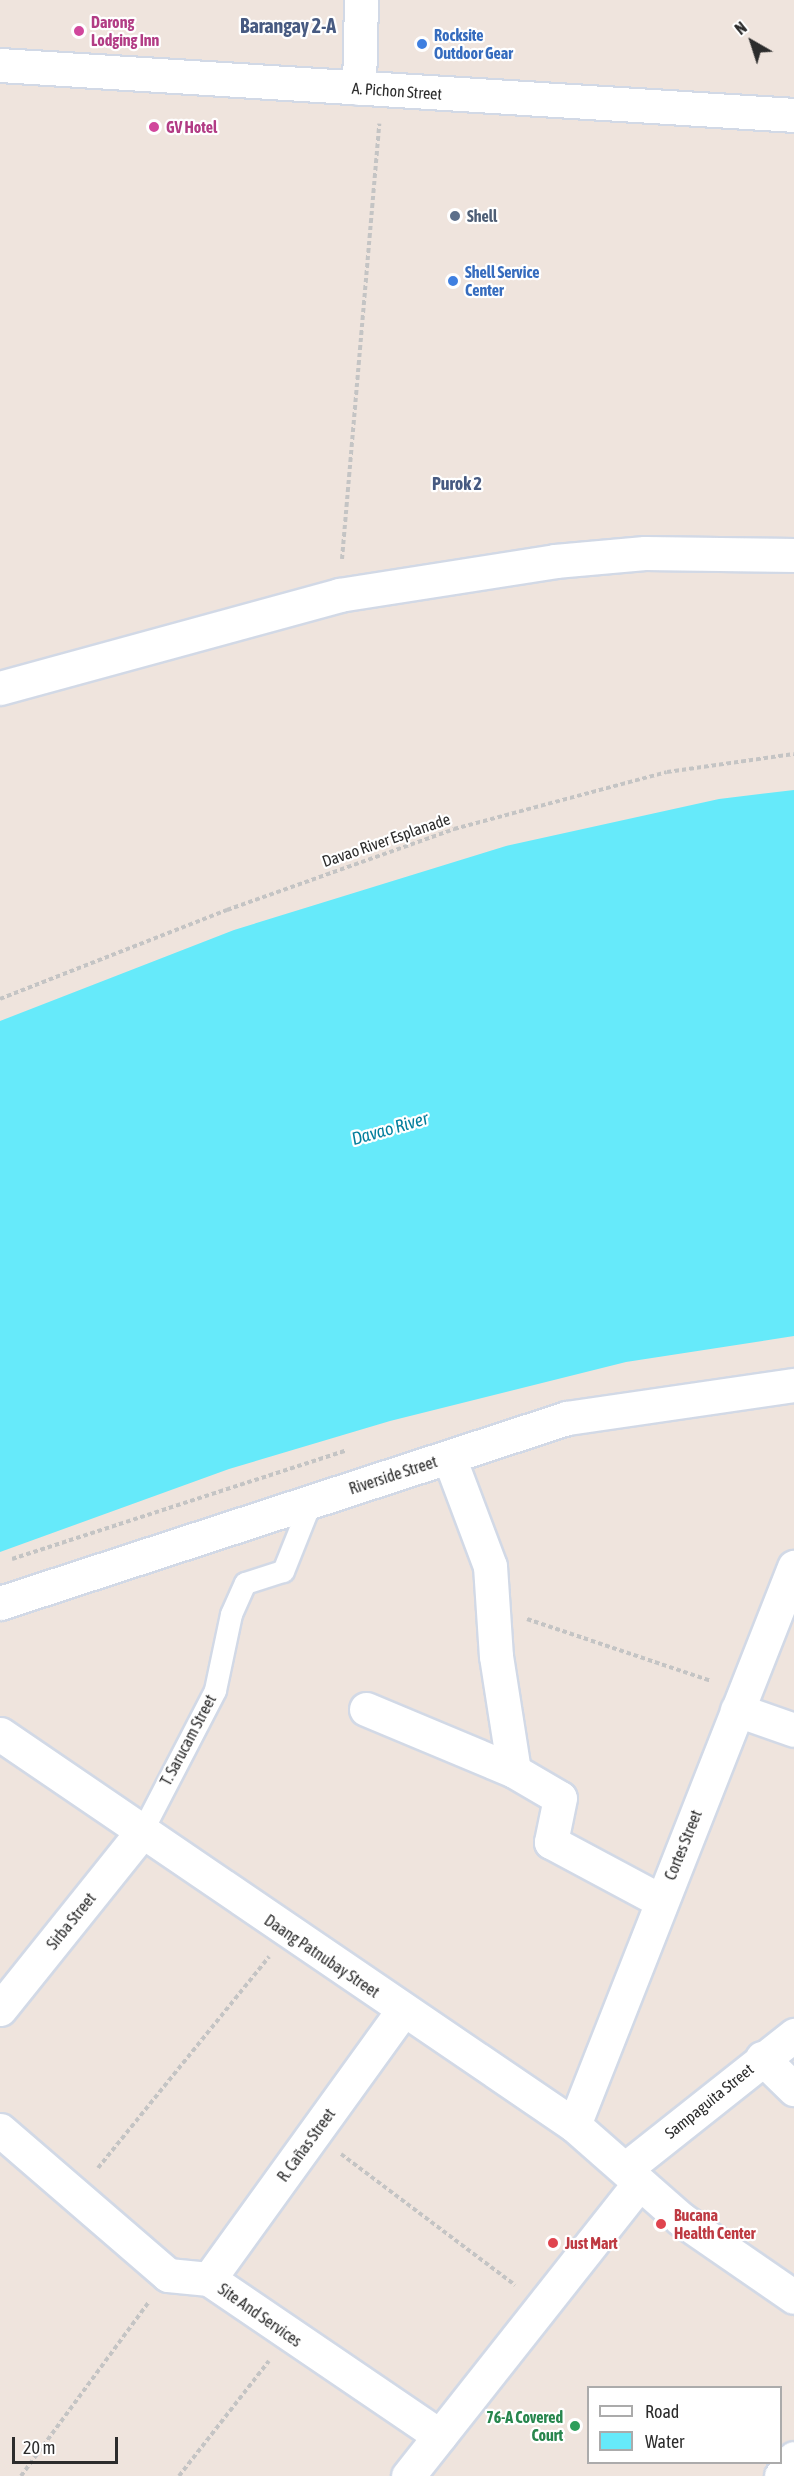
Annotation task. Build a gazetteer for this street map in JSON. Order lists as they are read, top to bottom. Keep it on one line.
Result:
{"streets":{"street":["A. Pichon Street","Riverside Street","Cortes Street","Sirba Street","Daang Patnubay Street","Sampaguita Street","R. Cañas Street","Site And Services"],"lane":["T. Sarucam Street"],"path":["Davao River Esplanade"]},"crossings":[["Riverside Street","T. Sarucam Street"],["T. Sarucam Street","Sirba Street"],["T. Sarucam Street","Daang Patnubay Street"],["Cortes Street","Daang Patnubay Street"],["Sirba Street","Daang Patnubay Street"],["Daang Patnubay Street","Sampaguita Street"],["Daang Patnubay Street","R. Cañas Street"],["R. Cañas Street","Site And Services"]],"districts":["Barangay 2-A","Purok 2"],"water":["Davao River"],"places":["Darong Lodging Inn","Rocksite Outdoor Gear","GV Hotel","Shell","Shell Service Center","Bucana Health Center","Just Mart","76-A Covered Court"],"legend":["Road","Water"],"scale_bar":"20 m","north":"top left"}
